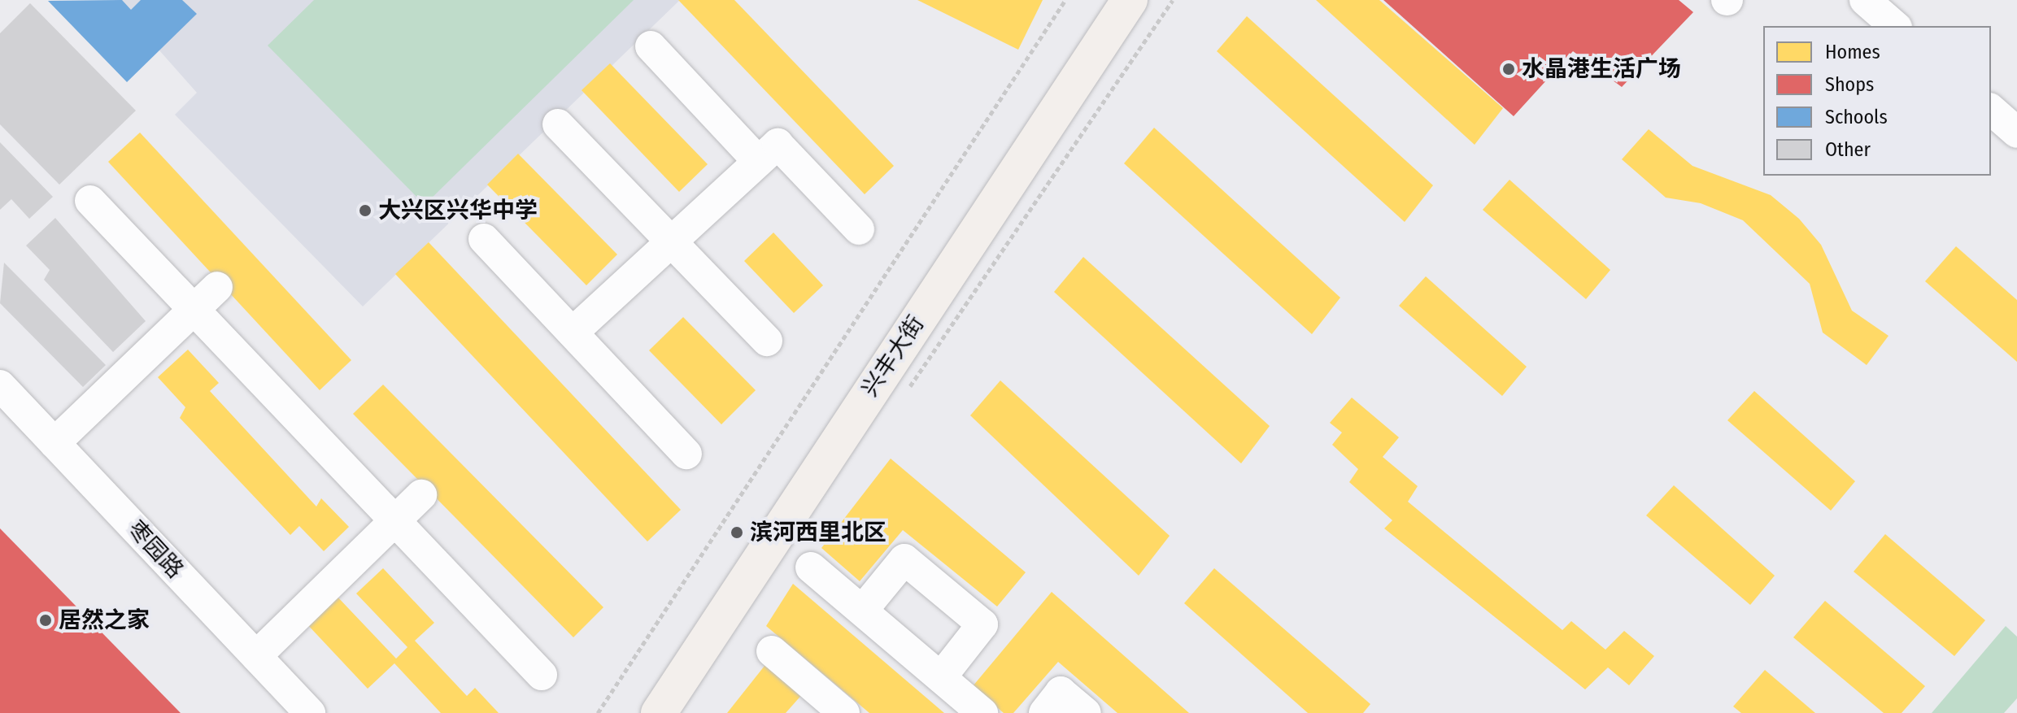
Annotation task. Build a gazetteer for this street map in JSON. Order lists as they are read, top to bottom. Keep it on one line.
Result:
{"streets":{"main road":["兴丰大街"],"street":["枣园路"]},"places":["水晶港生活广场","大兴区兴华中学","滨河西里北区","居然之家"],"legend":["Homes","Shops","Schools","Other"]}
